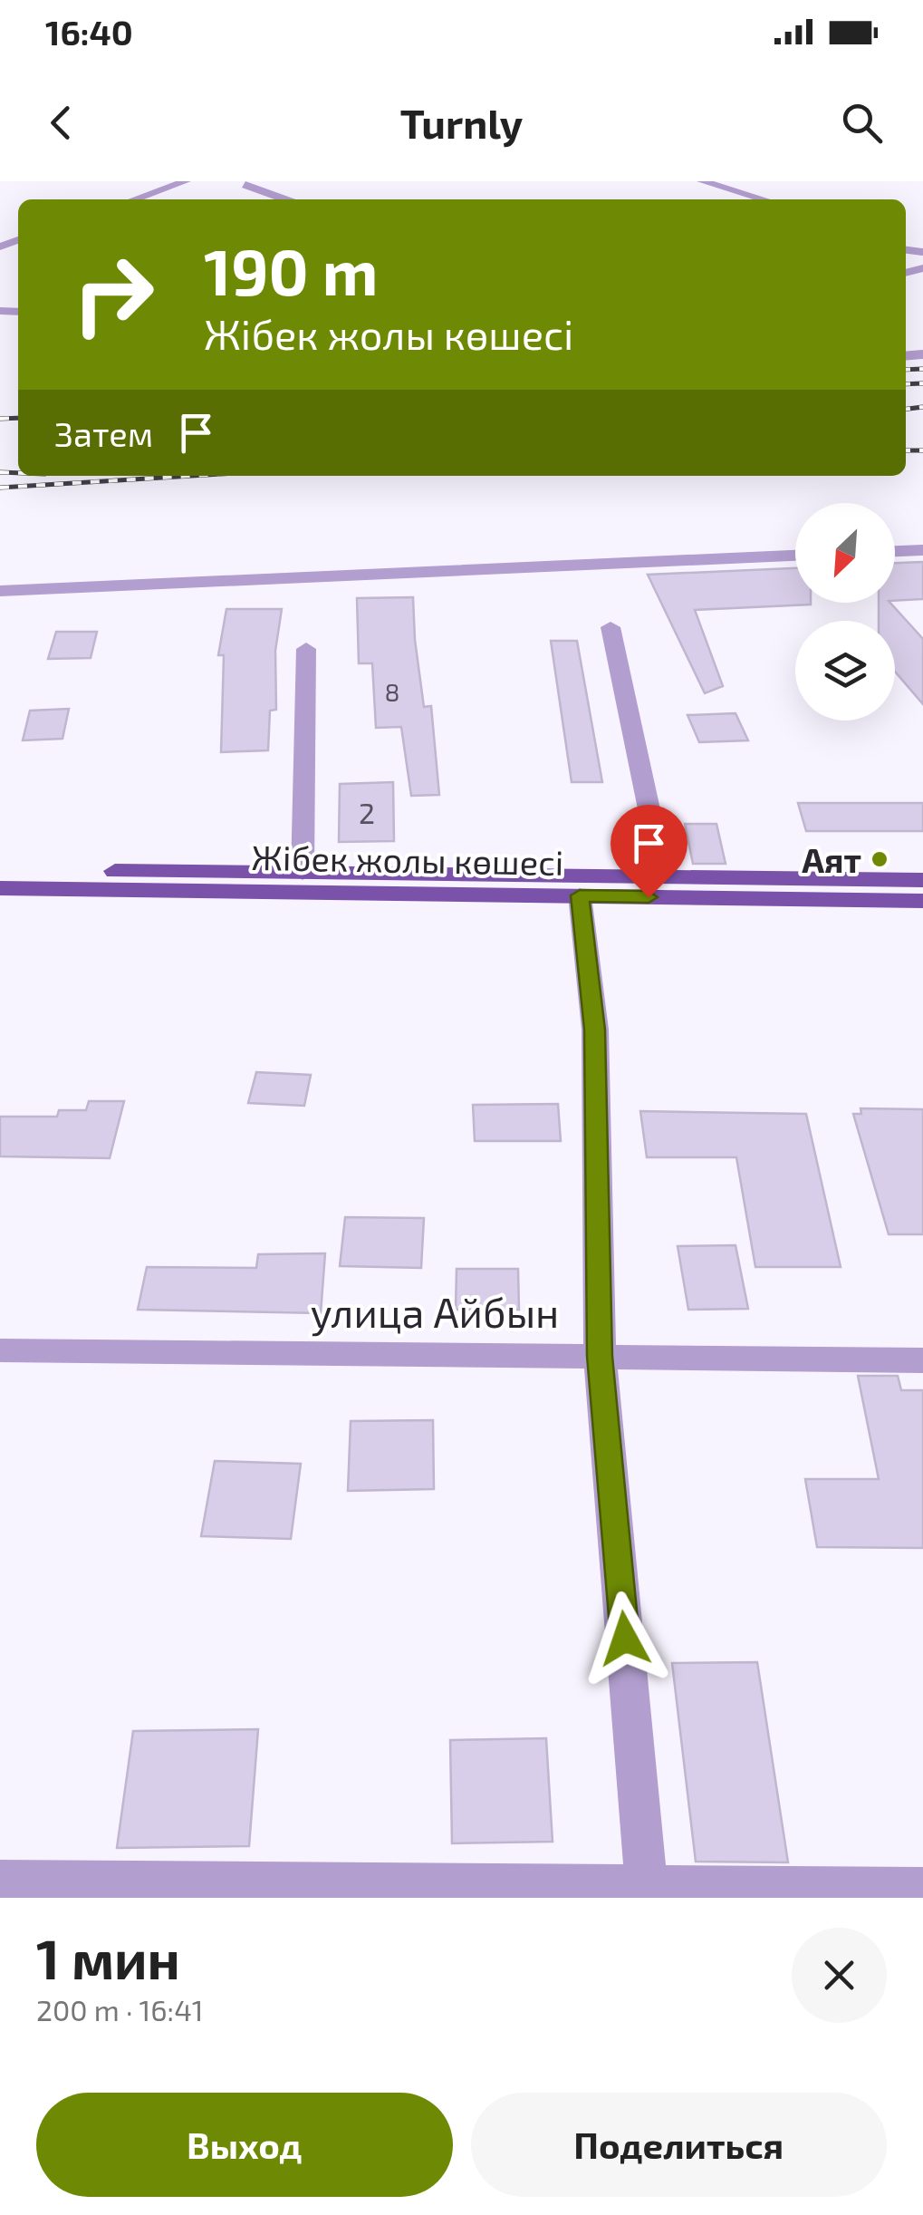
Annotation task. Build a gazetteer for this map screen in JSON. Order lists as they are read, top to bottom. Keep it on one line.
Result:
{"streets":{"main road":["Жібек жолы көшесі"],"street":["улица Айбын"]},"places":["Аят"],"house_numbers":["8","2"],"north":"bottom left","page":{"status":"16:40","header":"Turnly","turn":["190 m","Жібек жолы көшесі"],"then":"Затем","heading":["1 мин","200 m · 16:41"],"buttons":["Выход","Поделиться"]}}
